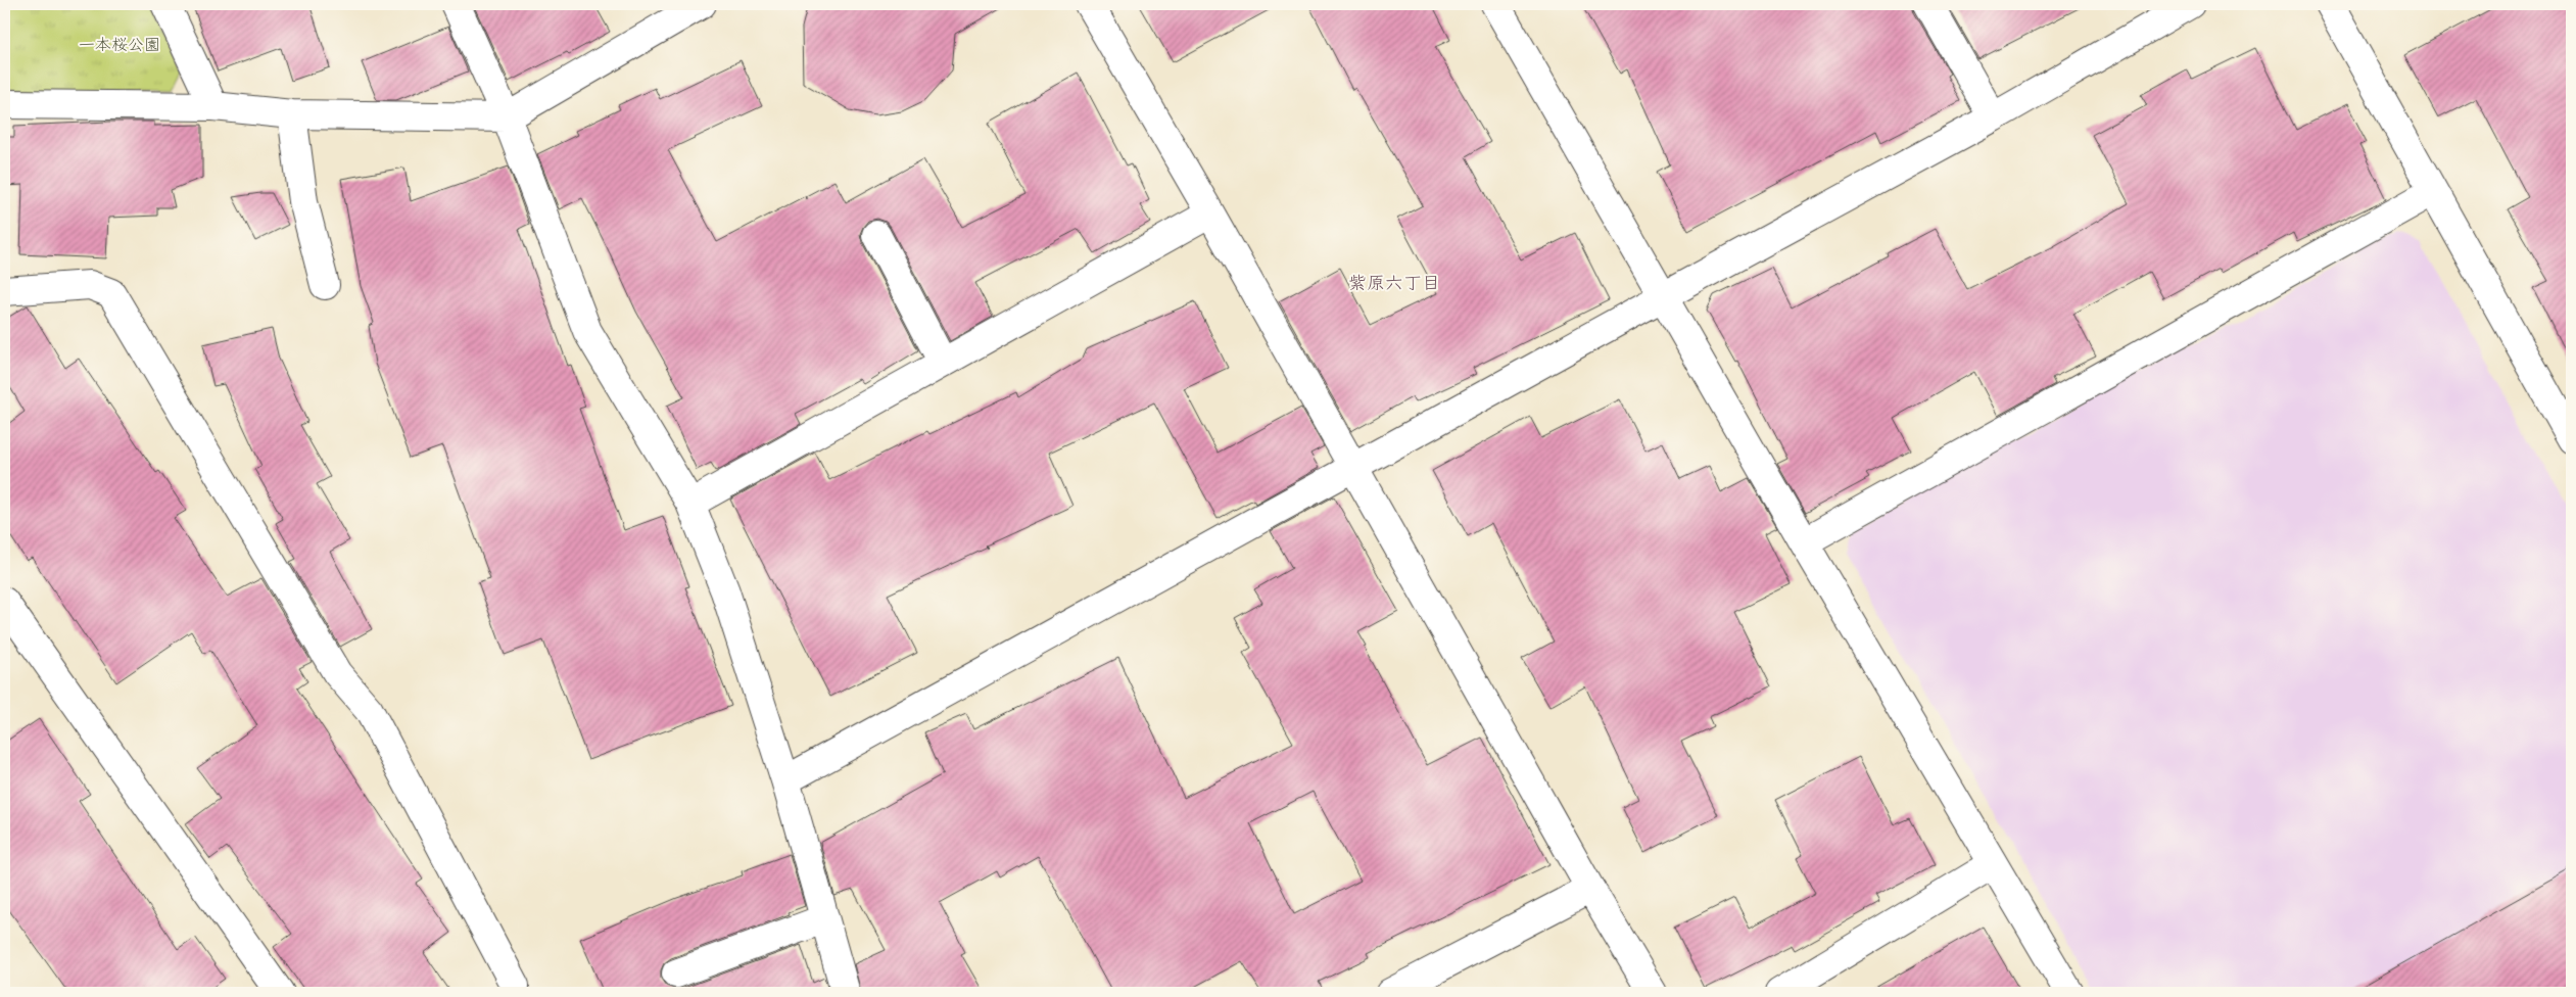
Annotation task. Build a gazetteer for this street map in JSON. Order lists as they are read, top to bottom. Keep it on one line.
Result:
{"districts":["紫原六丁目"],"parks":["一本桜公園"]}
